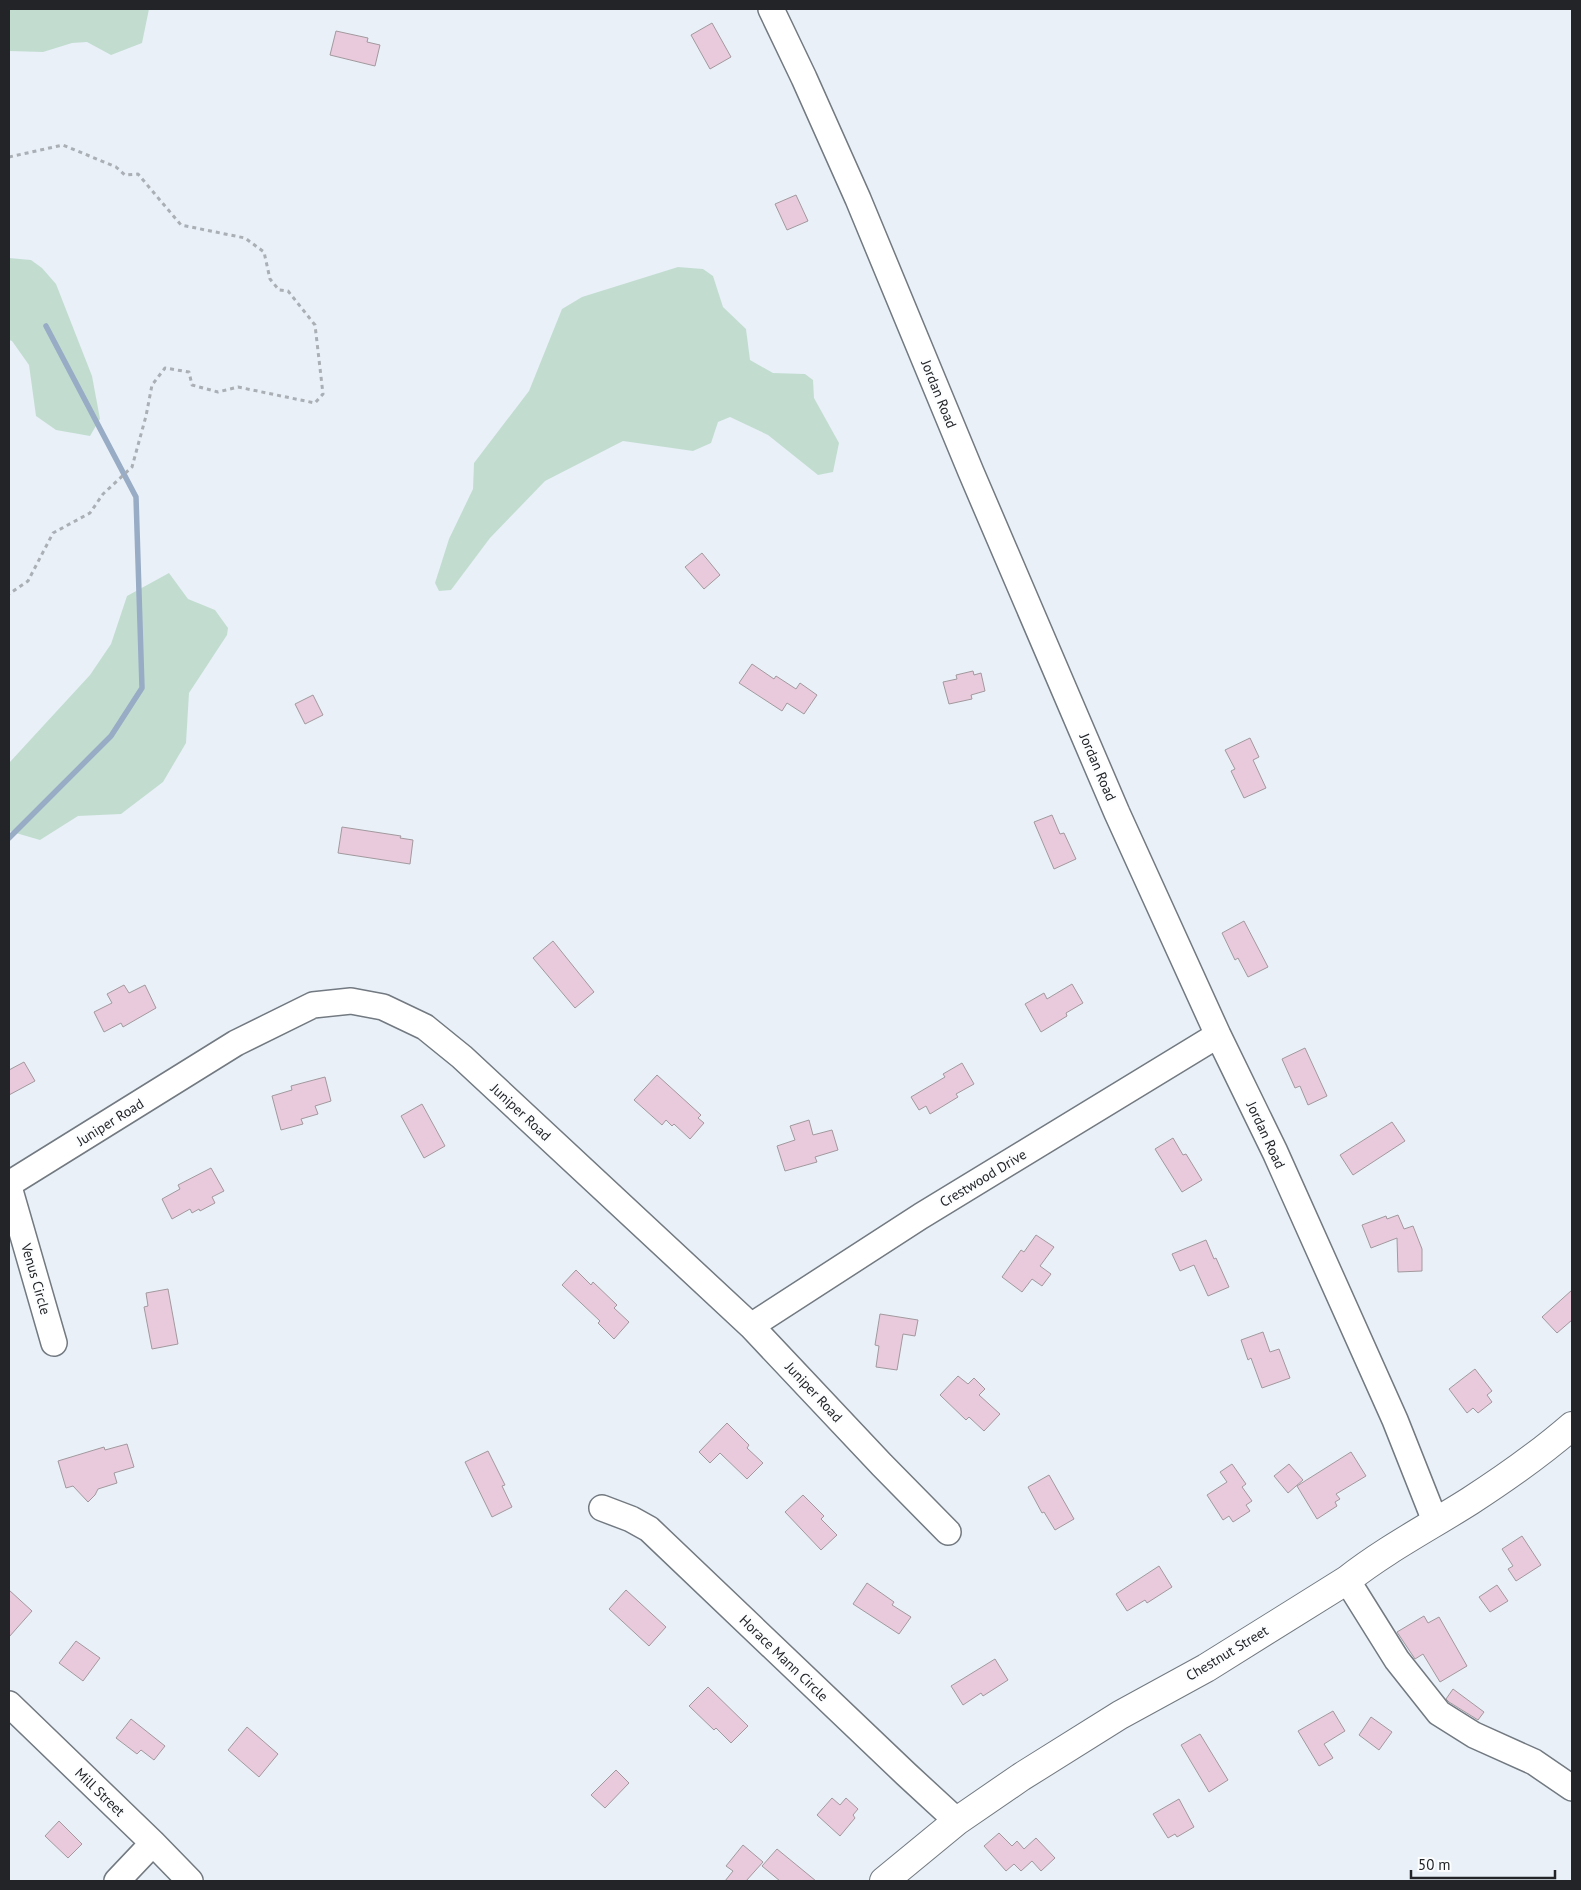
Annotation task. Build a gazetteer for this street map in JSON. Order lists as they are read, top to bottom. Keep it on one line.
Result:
{"streets":{"main road":["Chestnut Street"],"street":["Jordan Road","Juniper Road","Crestwood Drive","Venus Circle","Horace Mann Circle","Mill Street"]},"crossings":[["Jordan Road","Crestwood Drive"],["Jordan Road","Chestnut Street"],["Juniper Road","Crestwood Drive"],["Juniper Road","Venus Circle"],["Chestnut Street","Horace Mann Circle"]],"scale_bar":"50 m"}
